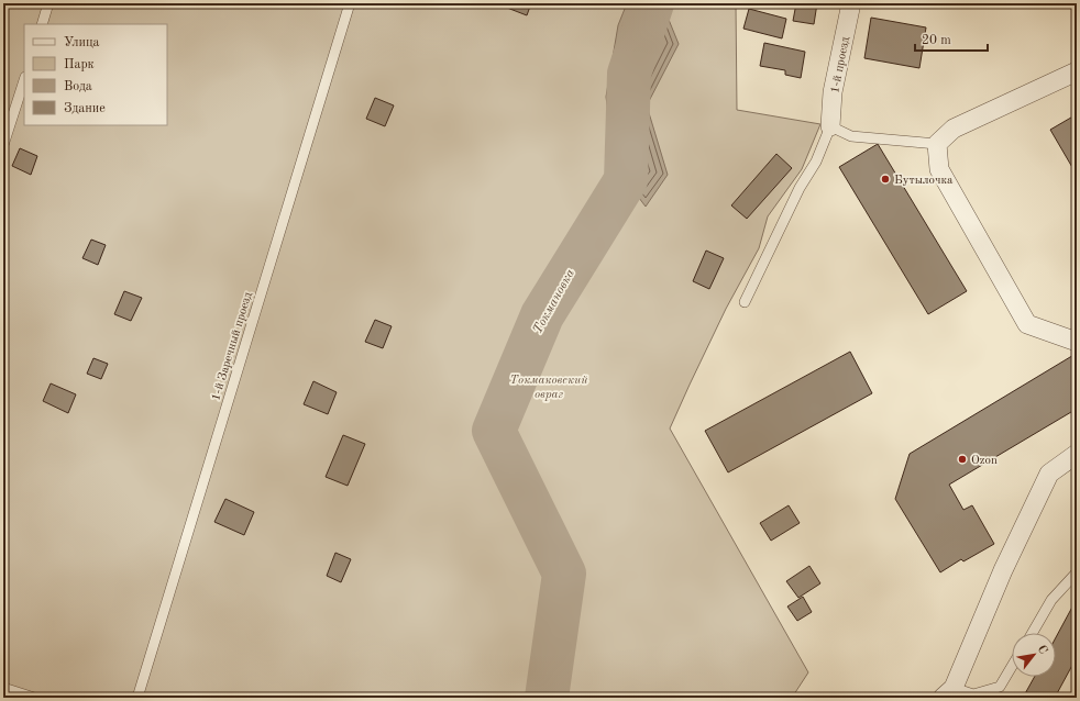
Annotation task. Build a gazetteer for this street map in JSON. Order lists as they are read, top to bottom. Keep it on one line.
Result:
{"streets":{"street":["1-й проезд"],"lane":["1-й Заречный проезд"]},"water":["Токмановка"],"parks":["Токмаковский овраг"],"places":["Бутылочка","Ozon"],"legend":["Улица","Парк","Вода","Здание"],"scale_bar":"20 m","north":"top right"}
